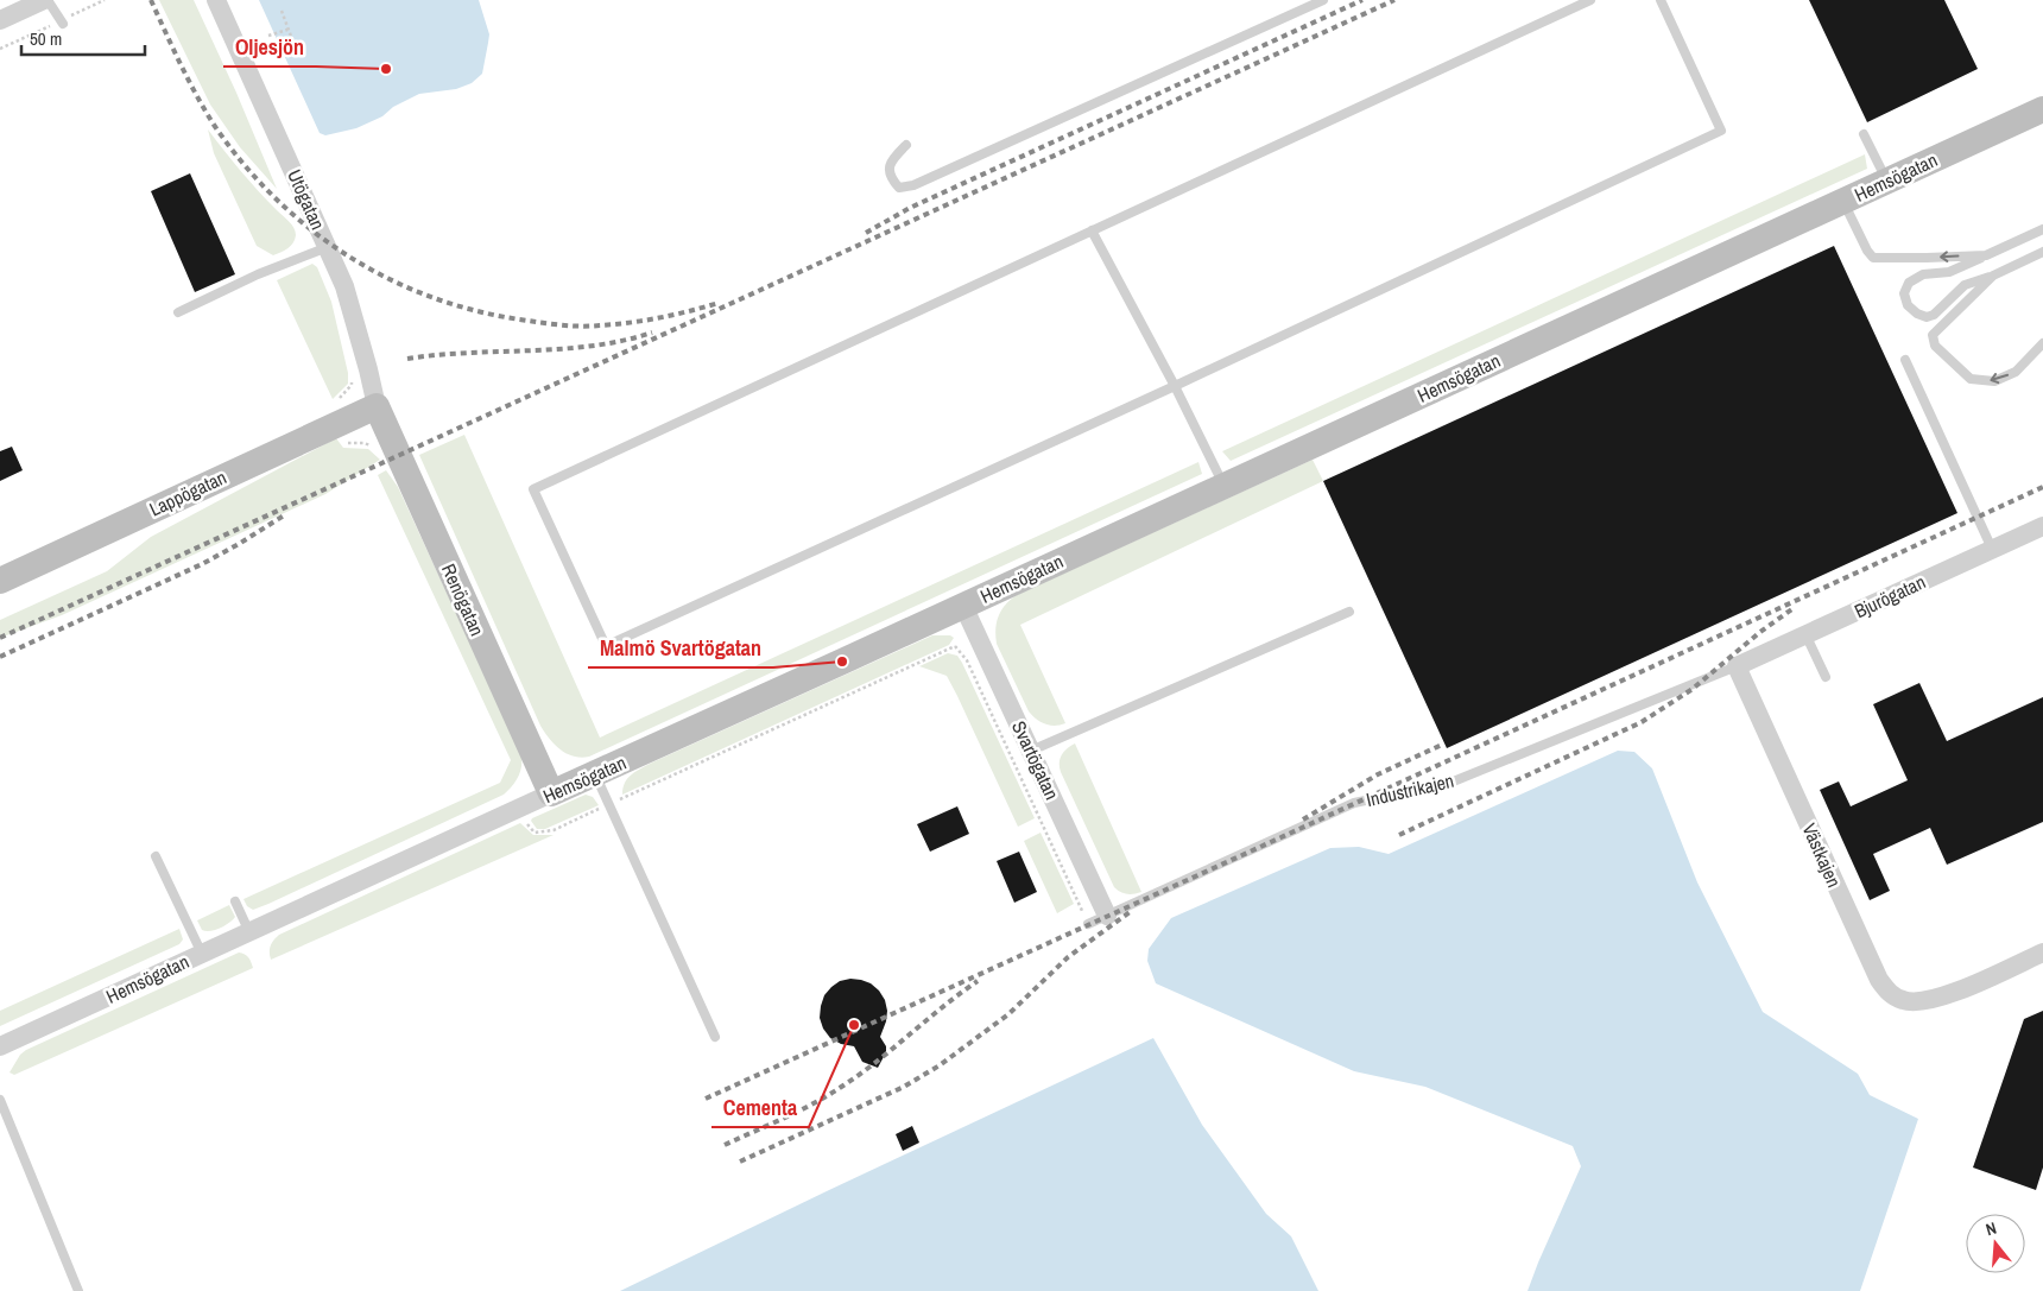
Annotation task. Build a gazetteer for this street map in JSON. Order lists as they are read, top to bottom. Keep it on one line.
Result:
{"streets":{"street":["Hemsögatan","Utögatan","Lappögatan","Bjurögatan","Renögatan","Svartögatan","Västkajen"],"lane":["Industrikajen"]},"crossings":[["Hemsögatan","Renögatan"],["Hemsögatan","Svartögatan"],["Utögatan","Lappögatan"],["Utögatan","Renögatan"],["Lappögatan","Renögatan"],["Bjurögatan","Industrikajen"],["Bjurögatan","Västkajen"],["Svartögatan","Industrikajen"],["Industrikajen","Västkajen"]],"places":["Oljesjön","Malmö Svartögatan","Cementa"],"scale_bar":"50 m","north":"top"}
